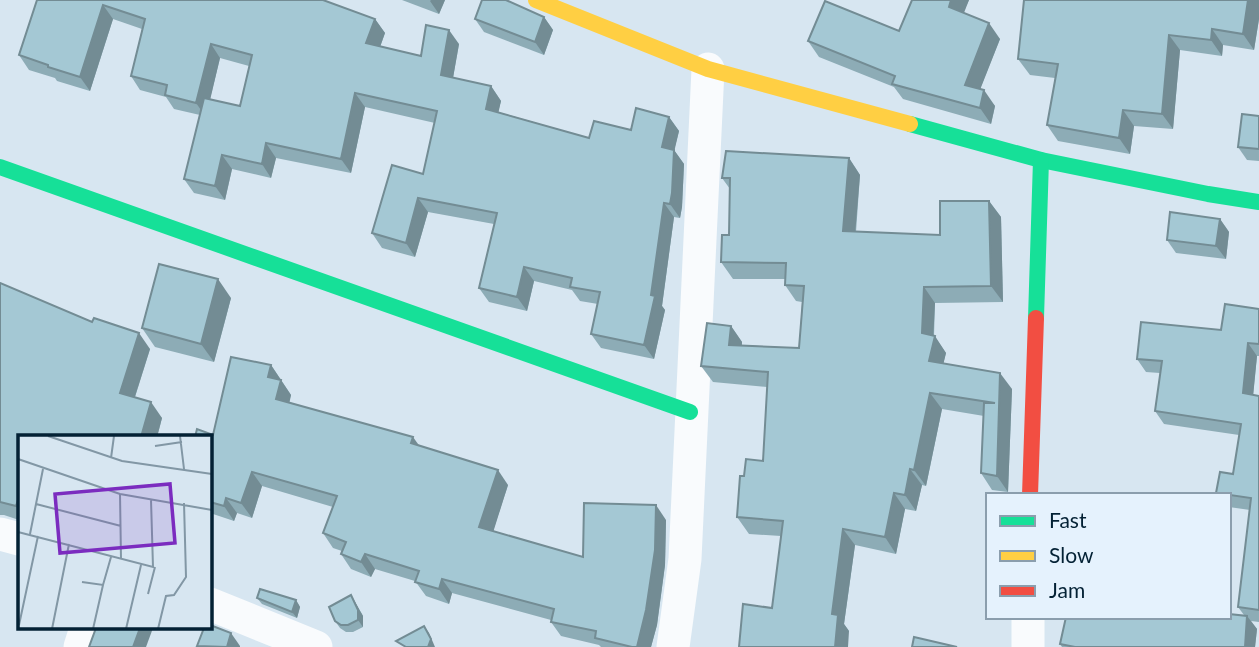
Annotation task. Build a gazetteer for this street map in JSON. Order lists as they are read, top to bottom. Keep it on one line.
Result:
{"legend":["Fast","Slow","Jam"]}
